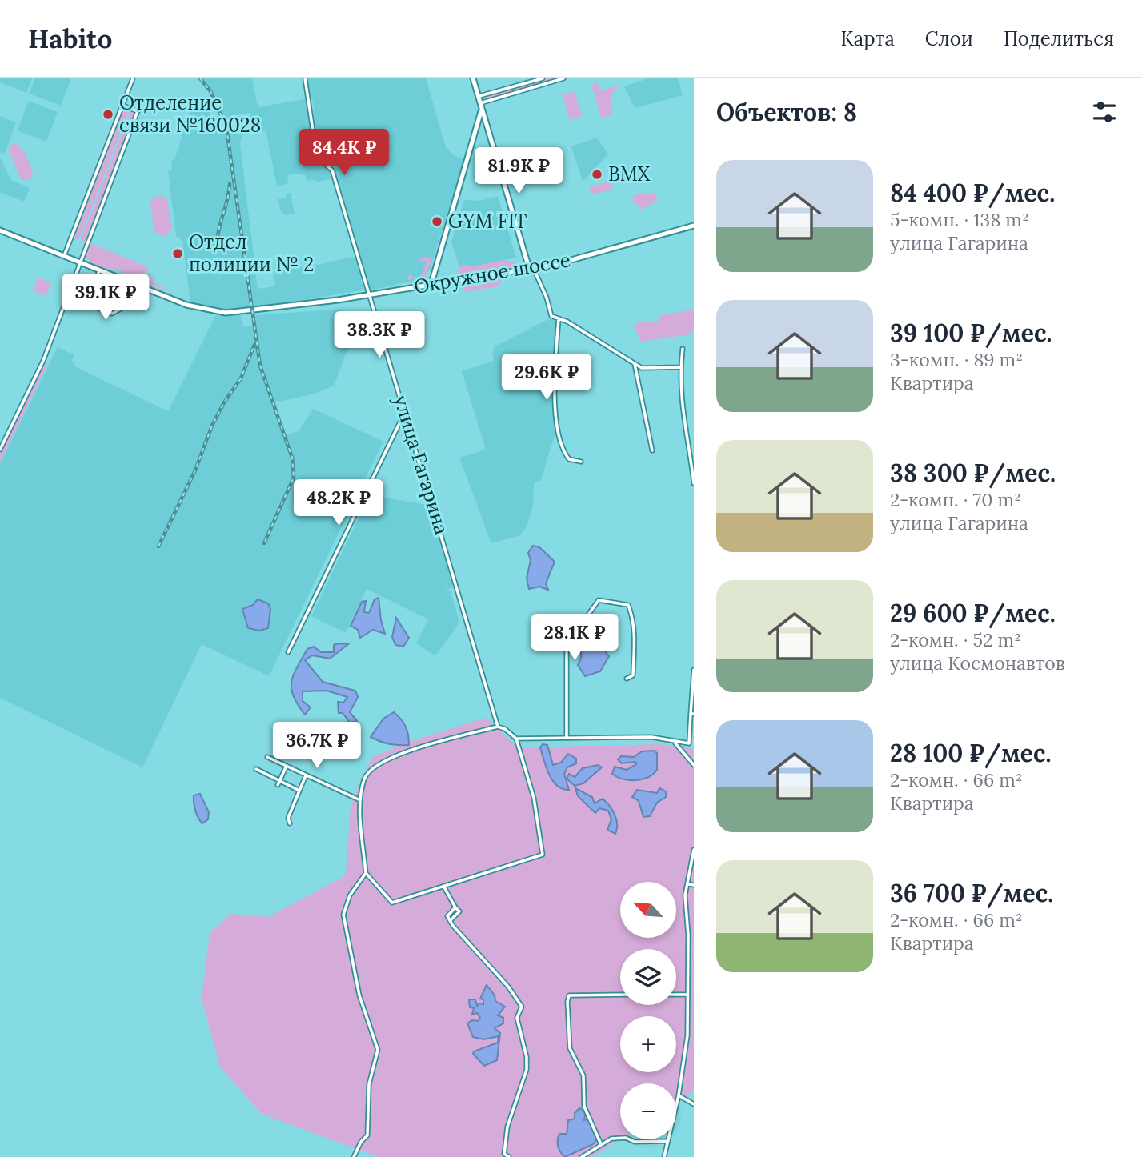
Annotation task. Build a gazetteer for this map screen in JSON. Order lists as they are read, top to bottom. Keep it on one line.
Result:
{"streets":{"main road":["Окружное шоссе"],"street":["улица Гагарина"]},"crossings":[["Окружное шоссе","улица Гагарина"]],"places":["Отделение связи №160028","BMX","GYM FIT","Отдел полиции № 2"],"north":"top left","page":{"header":"Habito","nav":["Карта","Слои","Поделиться"],"heading":"Объектов: 8","price":["84.4K ₽","81.9K ₽","39.1K ₽","38.3K ₽","29.6K ₽","48.2K ₽","28.1K ₽","36.7K ₽"],"list":[{"name":"84 400 ₽/мес.","note":"5-комн. · 138 m² · улица Гагарина"},{"name":"39 100 ₽/мес.","note":"3-комн. · 89 m² · Квартира"},{"name":"38 300 ₽/мес.","note":"2-комн. · 70 m² · улица Гагарина"},{"name":"29 600 ₽/мес.","note":"2-комн. · 52 m² · улица Космонавтов"},{"name":"28 100 ₽/мес.","note":"2-комн. · 66 m² · Квартира"},{"name":"36 700 ₽/мес.","note":"2-комн. · 66 m² · Квартира"}],"map_buttons":["+","−"]}}
